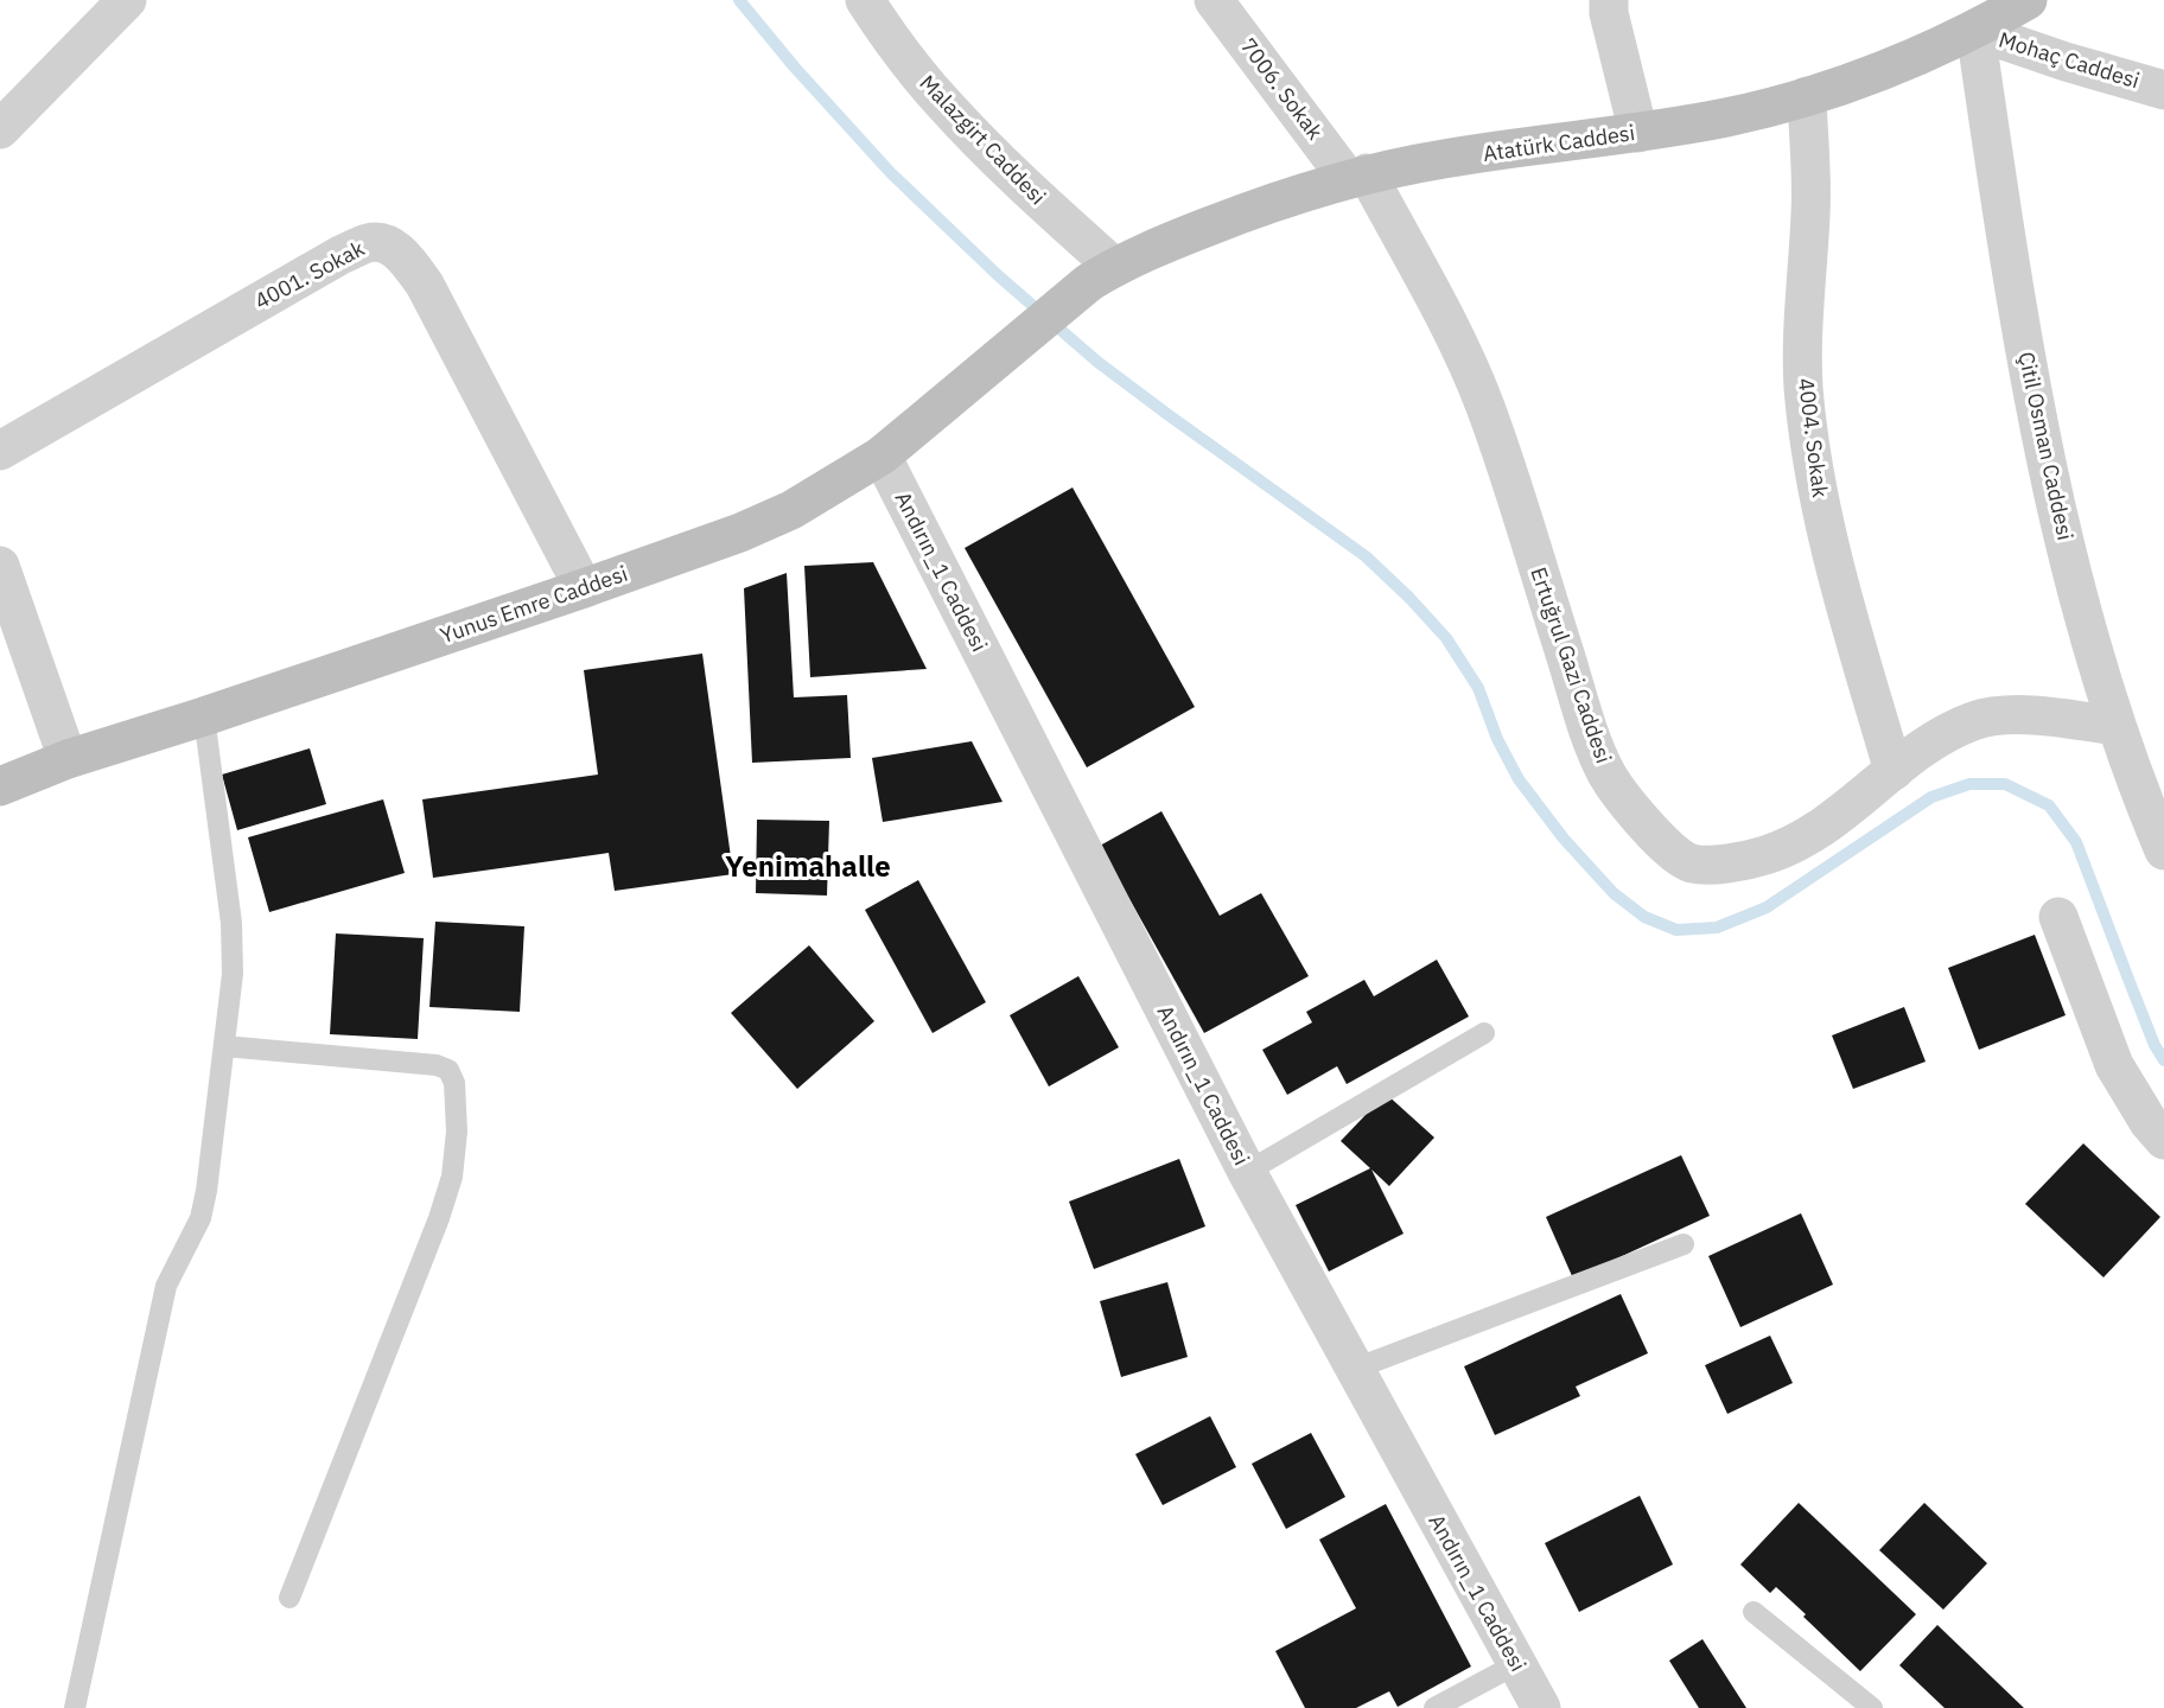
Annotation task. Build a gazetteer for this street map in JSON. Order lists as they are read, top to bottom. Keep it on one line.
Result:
{"streets":{"main road":["Atatürk Caddesi","Yunus Emre Caddesi"],"street":["Mohaç Caddesi","7006. Sokak","Malazgirt Caddesi","4001. Sokak","4004. Sokak","Çitil Osman Caddesi","Andırın_1 Caddesi","Ertuğrul Gazi Caddesi"]},"crossings":[["Mohaç Caddesi","Atatürk Caddesi"],["Mohaç Caddesi","Çitil Osman Caddesi"],["7006. Sokak","Atatürk Caddesi"],["7006. Sokak","Ertuğrul Gazi Caddesi"],["Malazgirt Caddesi","Atatürk Caddesi"],["Atatürk Caddesi","4004. Sokak"],["Atatürk Caddesi","Çitil Osman Caddesi"],["Atatürk Caddesi","Yunus Emre Caddesi"],["Atatürk Caddesi","Ertuğrul Gazi Caddesi"],["4001. Sokak","Yunus Emre Caddesi"],["4004. Sokak","Ertuğrul Gazi Caddesi"],["Çitil Osman Caddesi","Ertuğrul Gazi Caddesi"],["Andırın_1 Caddesi","Yunus Emre Caddesi"]],"districts":["Yenimahalle"]}
